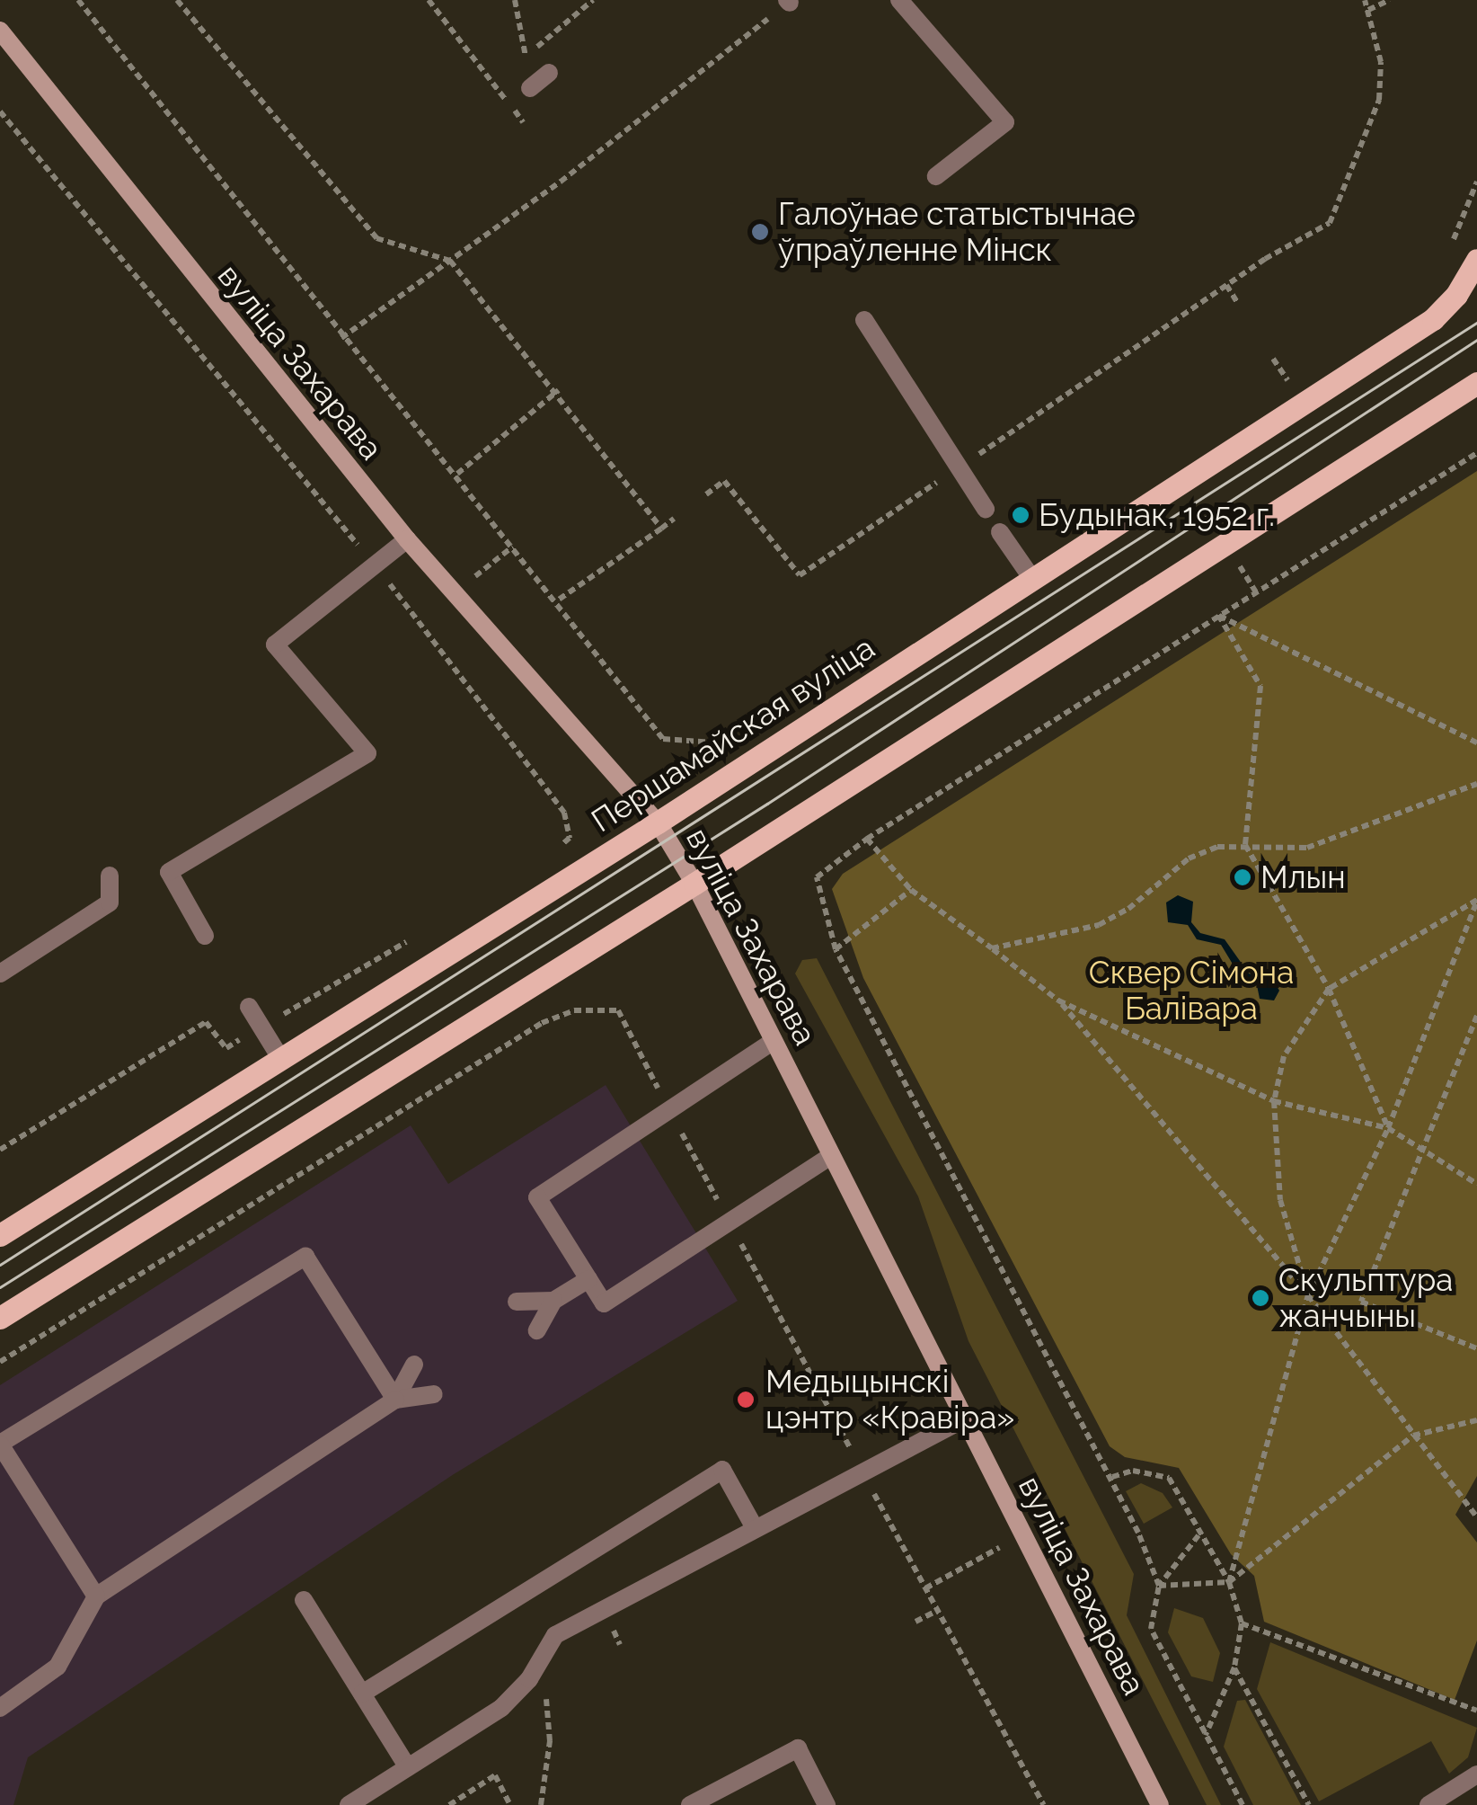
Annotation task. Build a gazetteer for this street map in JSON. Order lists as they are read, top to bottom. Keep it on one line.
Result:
{"streets":{"main road":["вуліца Захарава","Першамайская вуліца"]},"crossings":[["вуліца Захарава","Першамайская вуліца"]],"parks":["Сквер Сімона Балівара"],"places":["Галоўнае статыстычнае ўпраўленне Мінск","Будынак, 1952 г.","Млын","Скульптура жанчыны","Медыцынскі цэнтр «Кравіра»"]}
